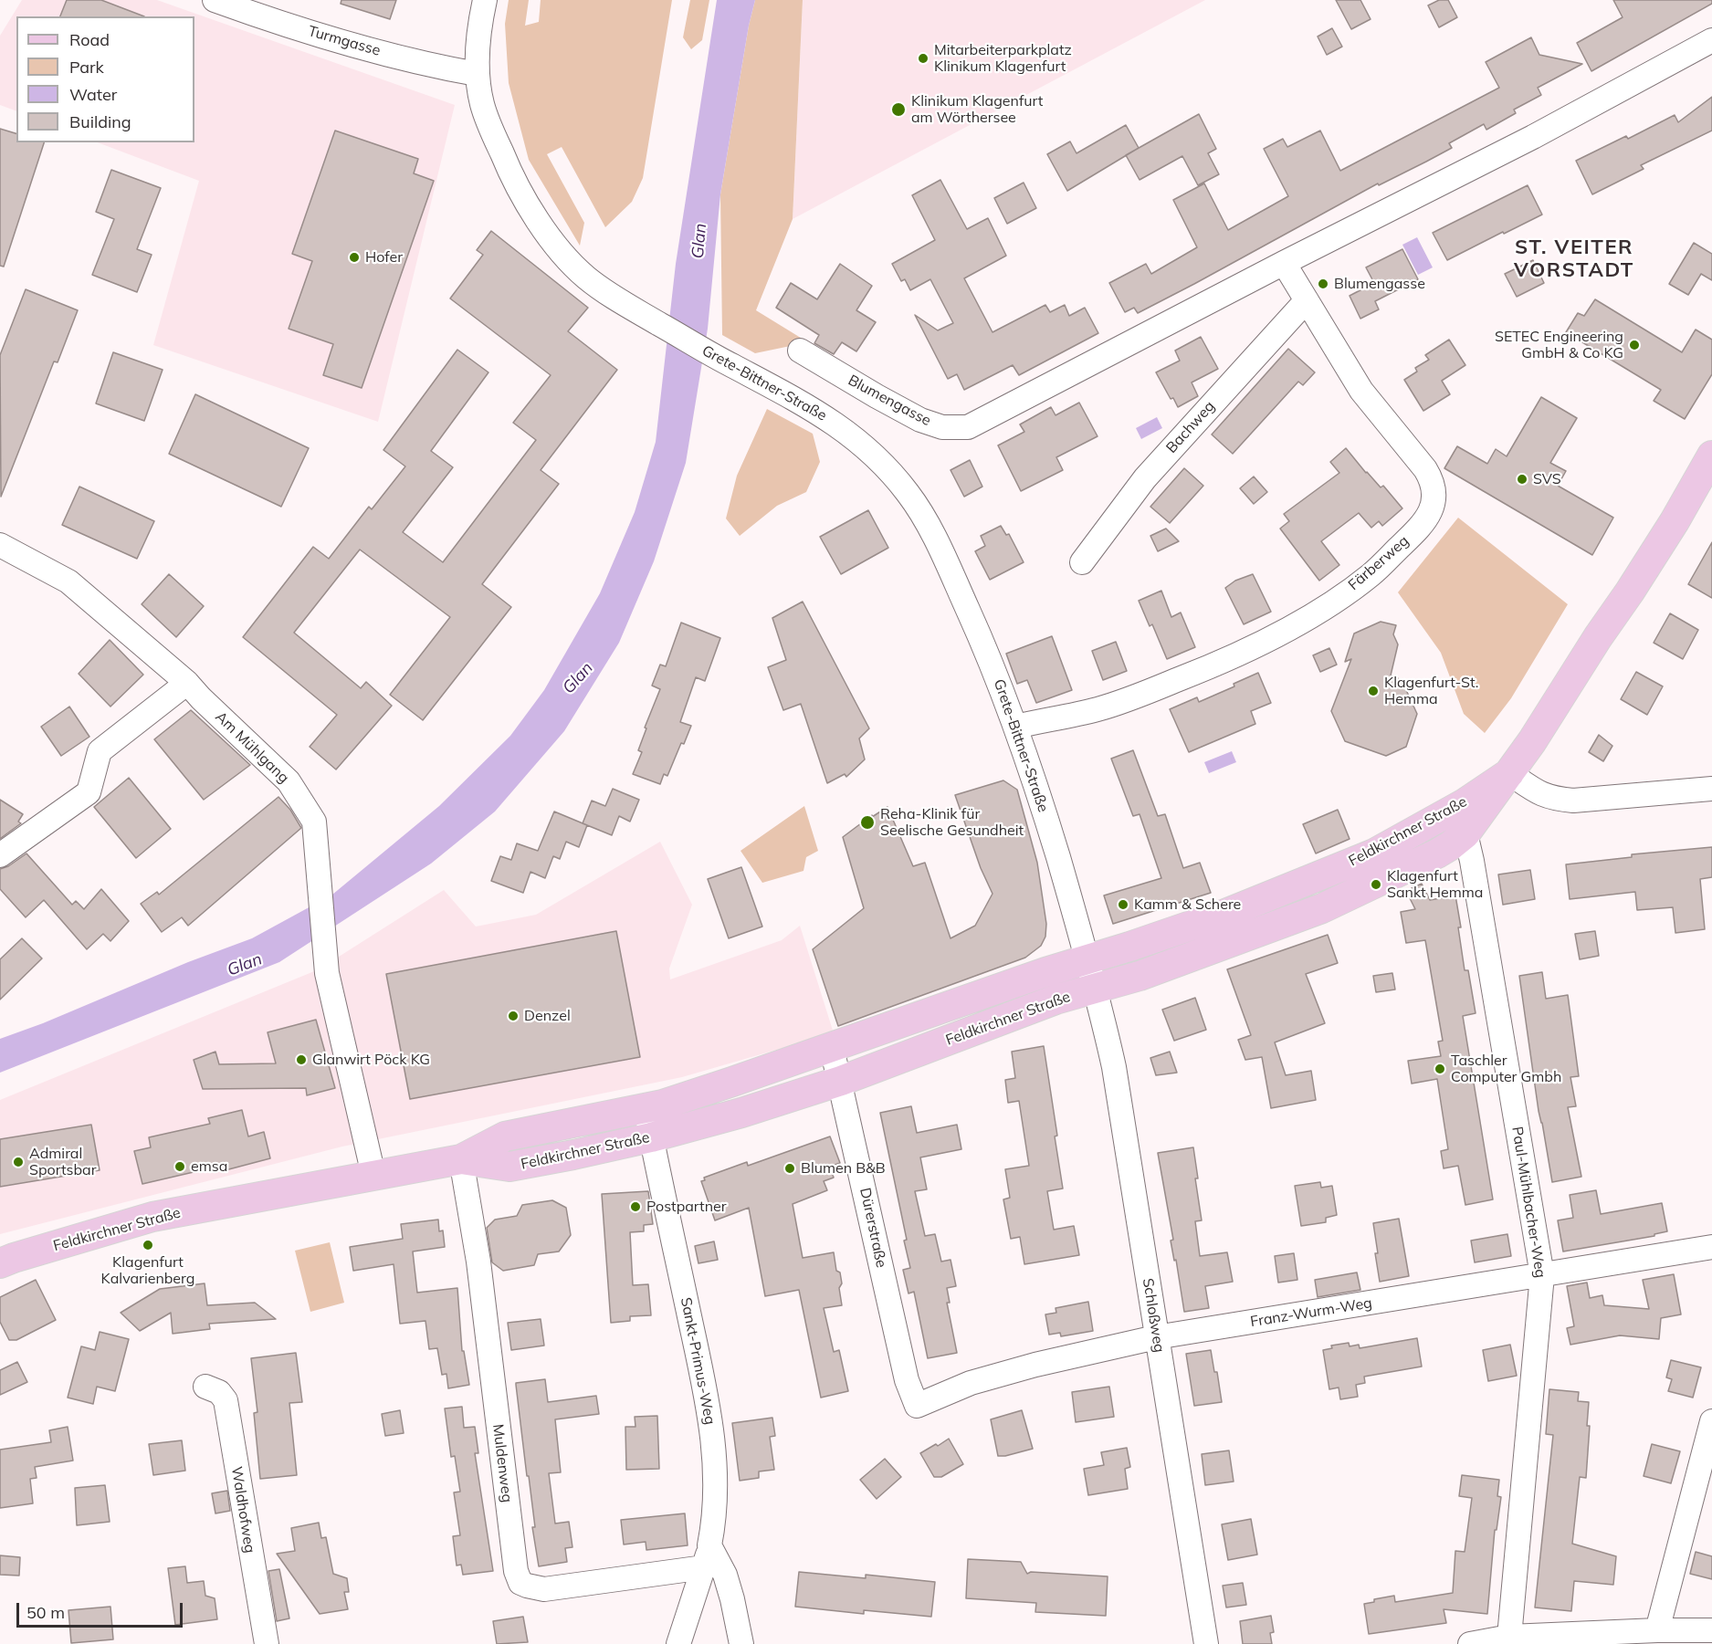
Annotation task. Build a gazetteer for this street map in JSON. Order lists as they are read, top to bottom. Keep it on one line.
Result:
{"streets":{"main road":["Feldkirchner Straße"],"street":["Turmgasse","Grete-Bittner-Straße","Blumengasse","Bachweg","Färberweg","Am Mühlgang","Paul-Mühlbacher-Weg","Dürerstraße","Franz-Wurm-Weg","Schloßweg","Sankt-Primus-Weg","Muldenweg","Waldhofweg"]},"crossings":[["Turmgasse","Grete-Bittner-Straße"],["Grete-Bittner-Straße","Färberweg"],["Grete-Bittner-Straße","Feldkirchner Straße"],["Grete-Bittner-Straße","Schloßweg"],["Blumengasse","Färberweg"],["Bachweg","Färberweg"],["Am Mühlgang","Feldkirchner Straße"],["Feldkirchner Straße","Paul-Mühlbacher-Weg"],["Feldkirchner Straße","Dürerstraße"],["Feldkirchner Straße","Schloßweg"],["Feldkirchner Straße","Sankt-Primus-Weg"],["Feldkirchner Straße","Muldenweg"],["Paul-Mühlbacher-Weg","Franz-Wurm-Weg"],["Dürerstraße","Franz-Wurm-Weg"],["Franz-Wurm-Weg","Schloßweg"],["Sankt-Primus-Weg","Muldenweg"]],"districts":["ST. VEITER VORSTADT"],"water":["Glan"],"places":["Mitarbeiterparkplatz Klinikum Klagenfurt","Klinikum Klagenfurt am Wörthersee","Hofer","Blumengasse","SETEC Engineering GmbH & Co KG","SVS","Klagenfurt-St. Hemma","Reha-Klinik für Seelische Gesundheit","Klagenfurt Sankt Hemma","Kamm & Schere","Denzel","Glanwirt Pöck KG","Taschler Computer Gmbh","Admiral Sportsbar","emsa","Blumen B&B","Postpartner","Klagenfurt Kalvarienberg"],"legend":["Road","Park","Water","Building"],"scale_bar":"50 m"}
